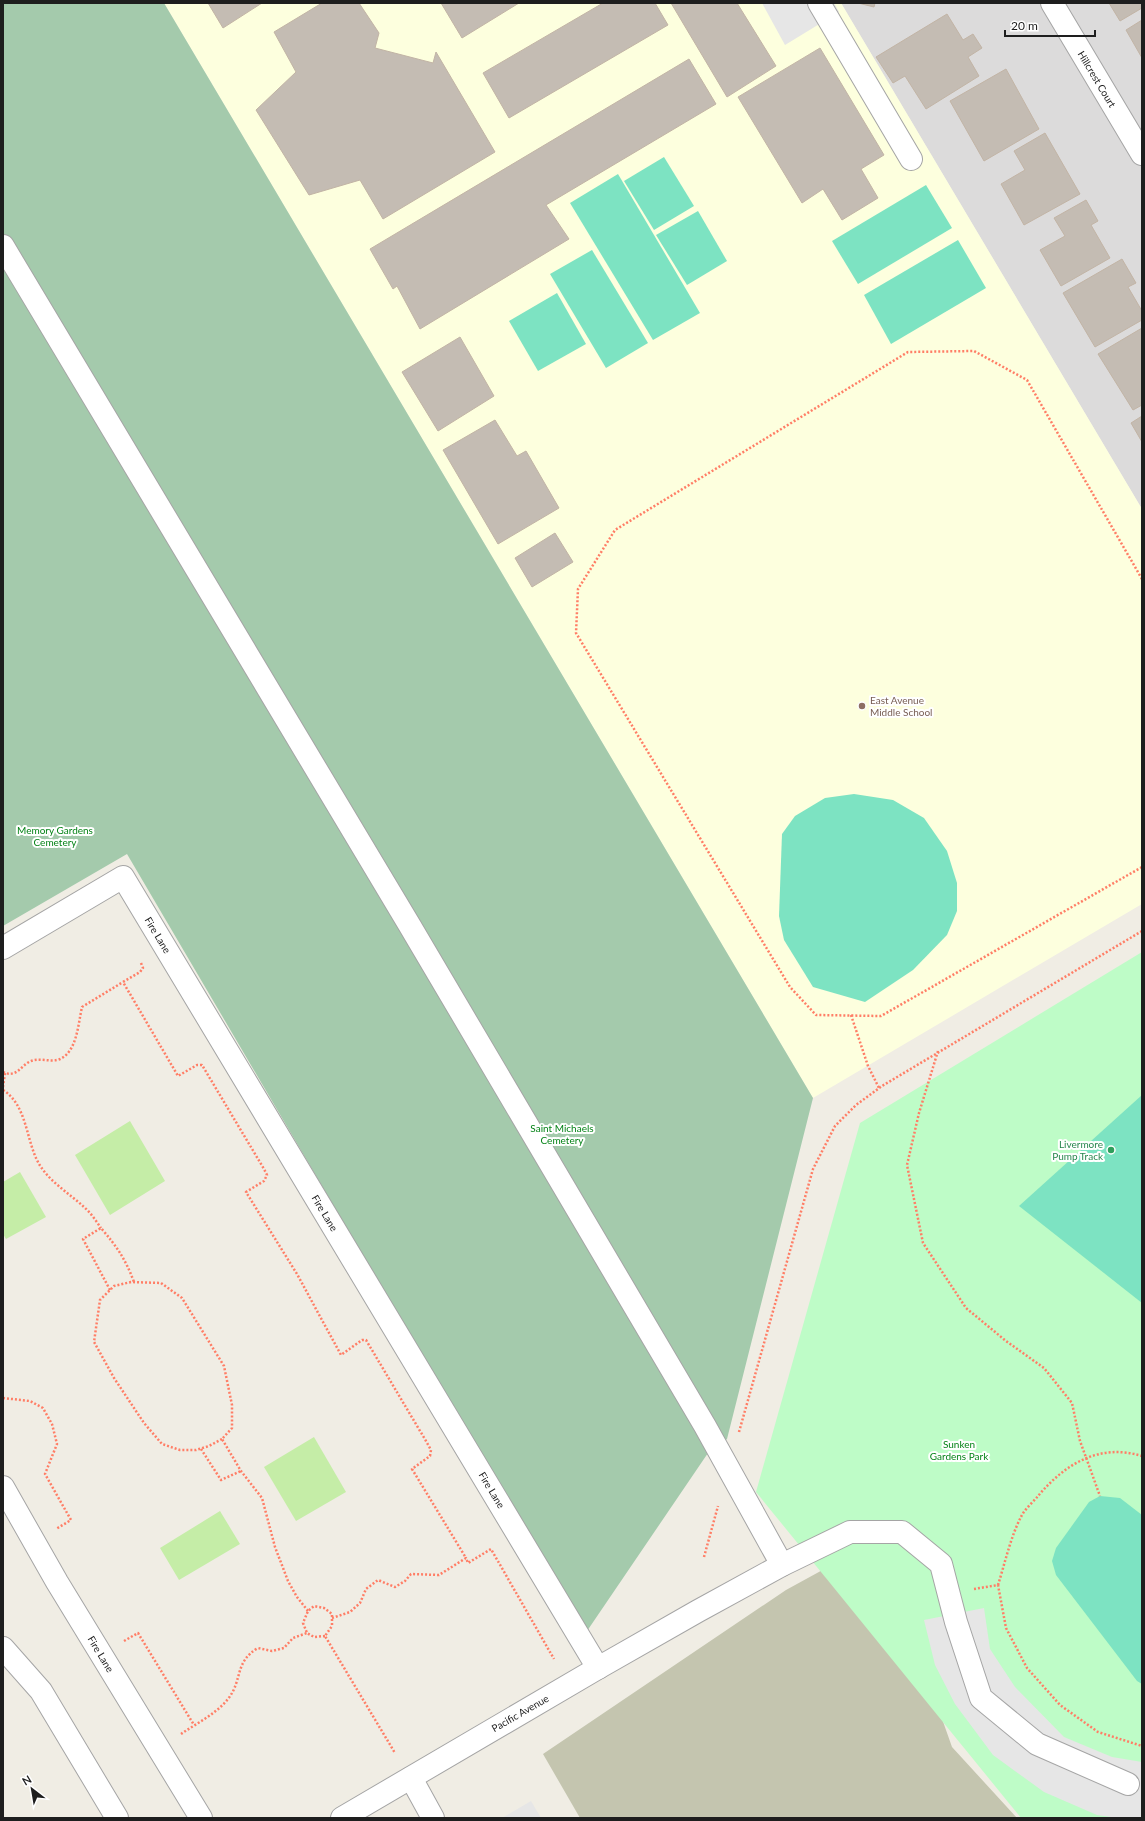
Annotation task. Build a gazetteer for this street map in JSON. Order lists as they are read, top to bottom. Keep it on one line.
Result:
{"streets":{"street":["Hillcrest Court","Fire Lane","Pacific Avenue"]},"crossings":[["Fire Lane","Pacific Avenue"]],"parks":["Memory Gardens Cemetery","Saint Michaels Cemetery","Sunken Gardens Park"],"places":["East Avenue Middle School","Livermore Pump Track"],"scale_bar":"20 m","north":"top left"}
